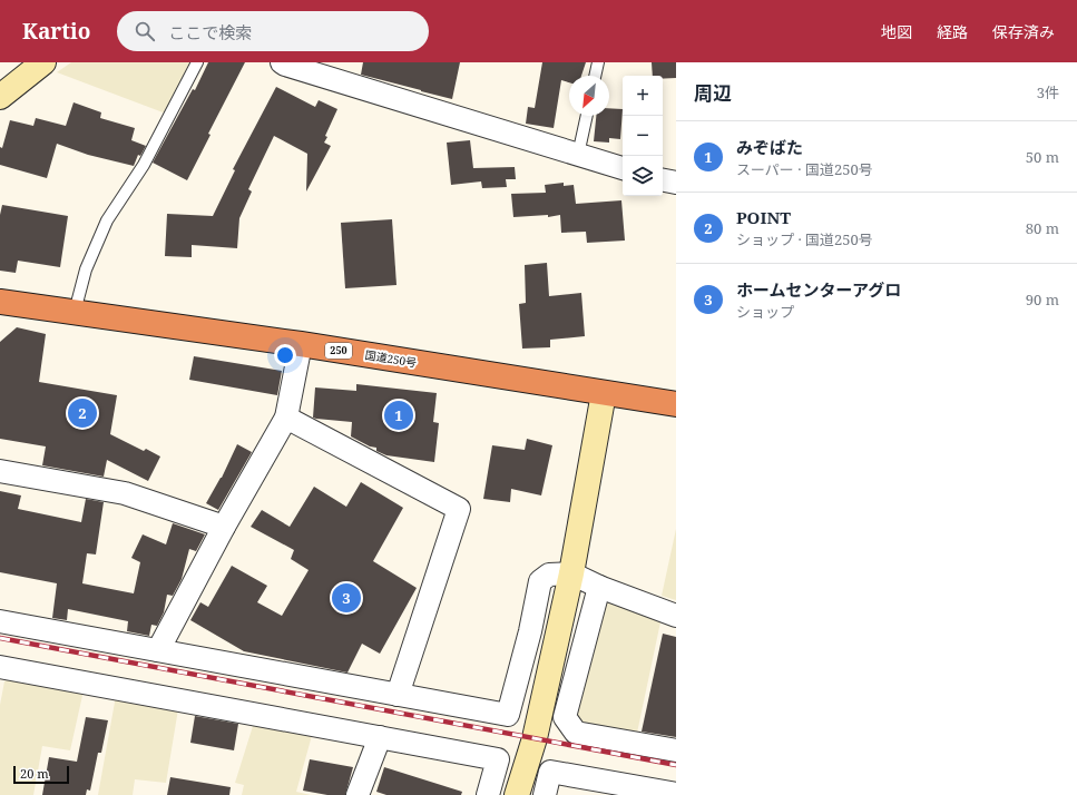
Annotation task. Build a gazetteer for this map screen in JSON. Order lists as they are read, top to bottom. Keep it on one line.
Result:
{"streets":{"highway":["250","国道250号"]},"scale_bar":"20 m","north":"bottom left","page":{"header":"Kartio","search":"ここで検索","nav":["地図","経路","保存済み"],"heading":["周辺","3件"],"map_buttons":["+","−"],"list":[{"mark":"1","name":"みぞばた","note":"スーパー · 国道250号","value":"50 m"},{"mark":"2","name":"POINT","note":"ショップ · 国道250号","value":"80 m"},{"mark":"3","name":"ホームセンターアグロ","note":"ショップ","value":"90 m"}],"pins":["2","1","3"],"scale":"20 m"}}
